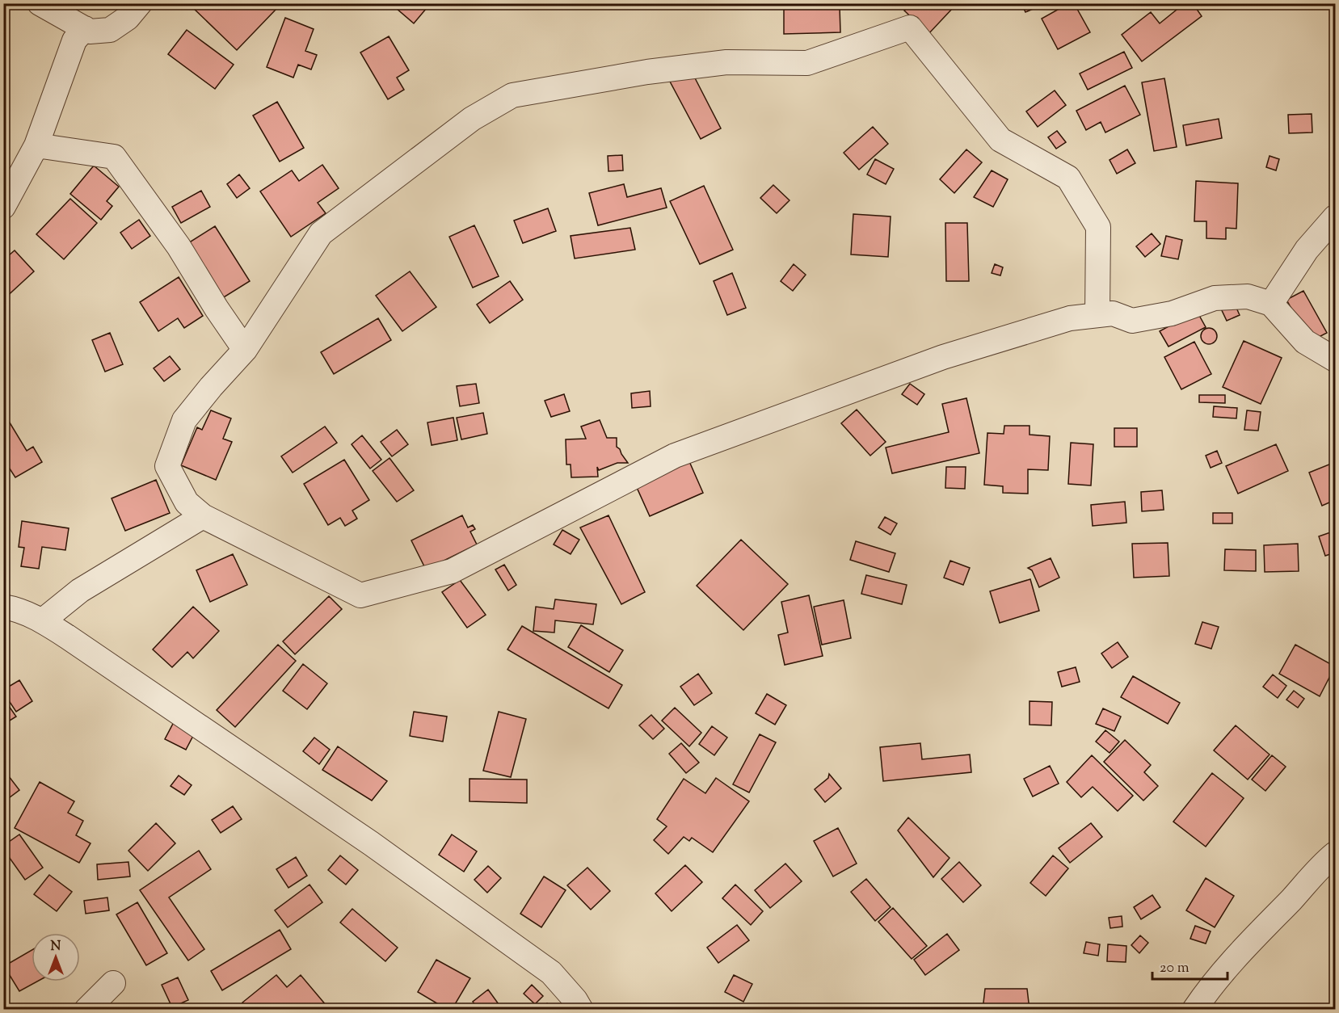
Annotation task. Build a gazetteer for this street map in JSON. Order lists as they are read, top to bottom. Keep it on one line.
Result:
{"scale_bar":"20 m","north":"top"}
